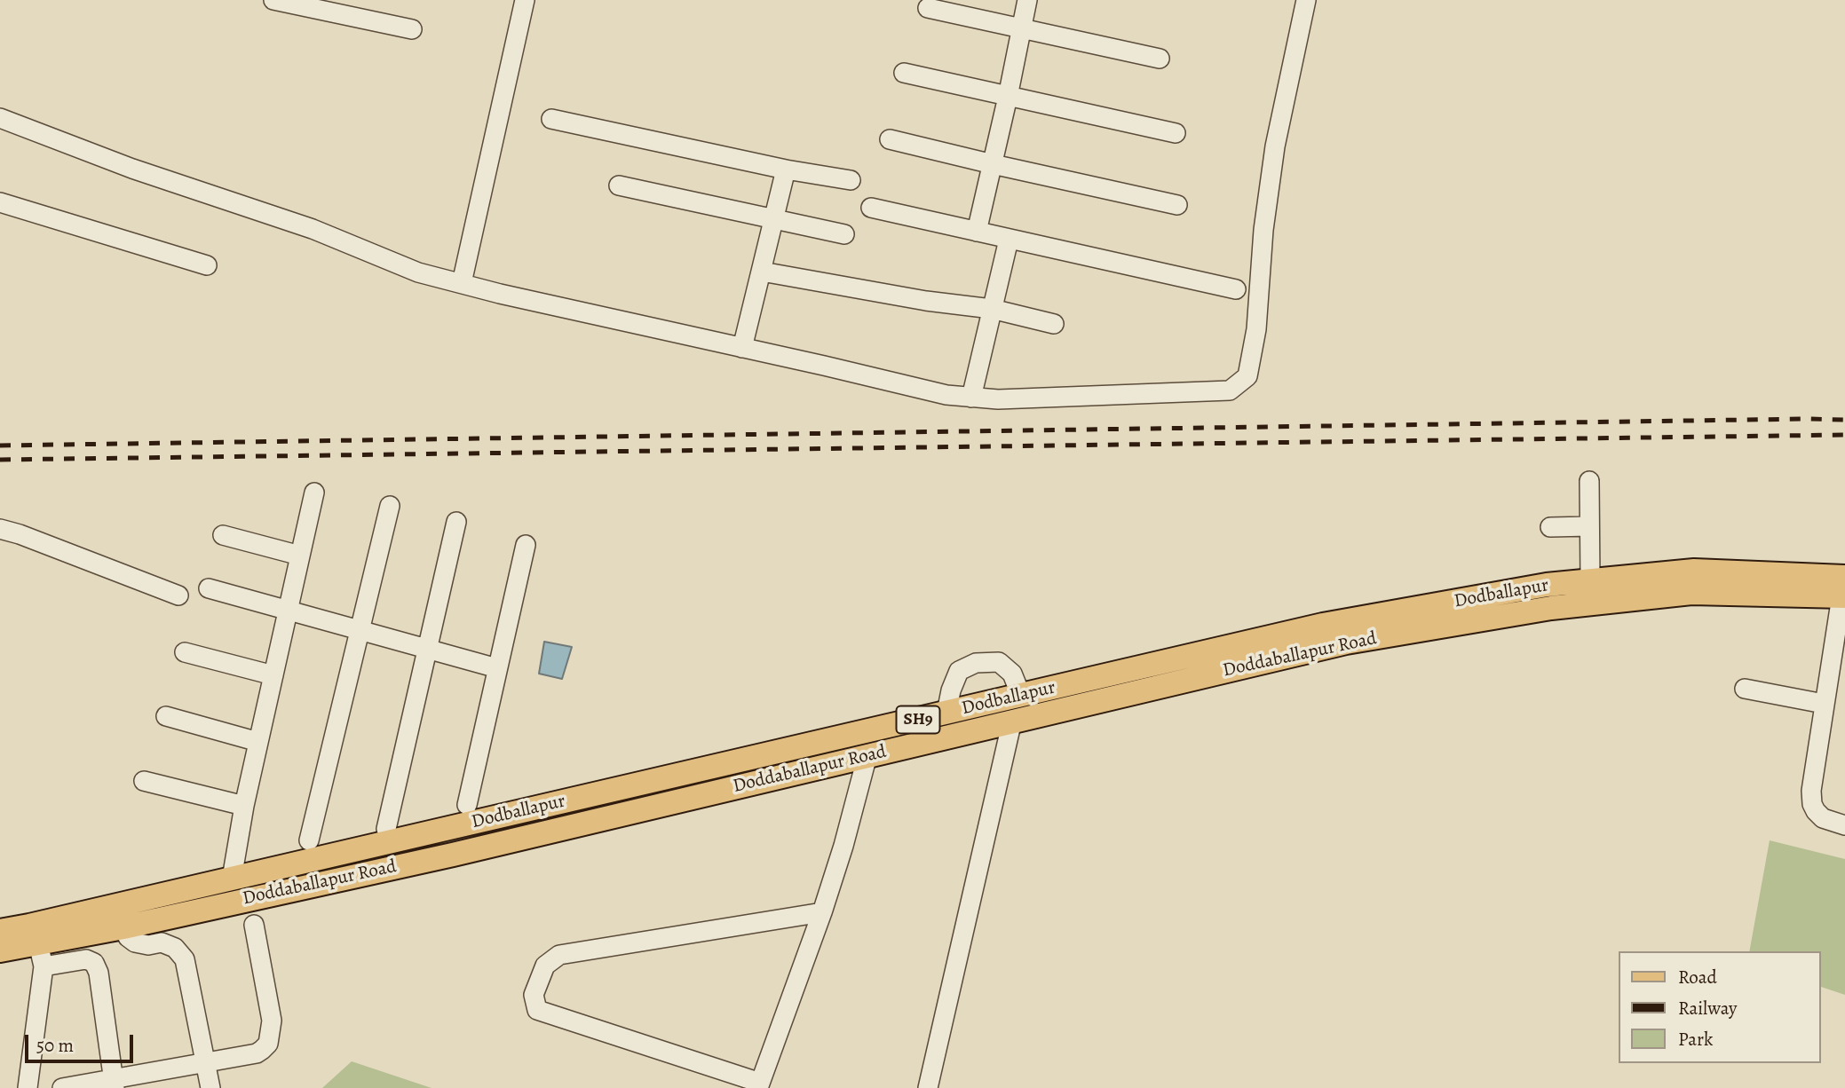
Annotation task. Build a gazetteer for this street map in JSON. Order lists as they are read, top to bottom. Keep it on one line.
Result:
{"streets":{"main road":["Dodballapur","Doddaballapur Road","SH9"]},"crossings":[["Dodballapur","Doddaballapur Road"]],"legend":["Road","Railway","Park"],"scale_bar":"50 m"}
